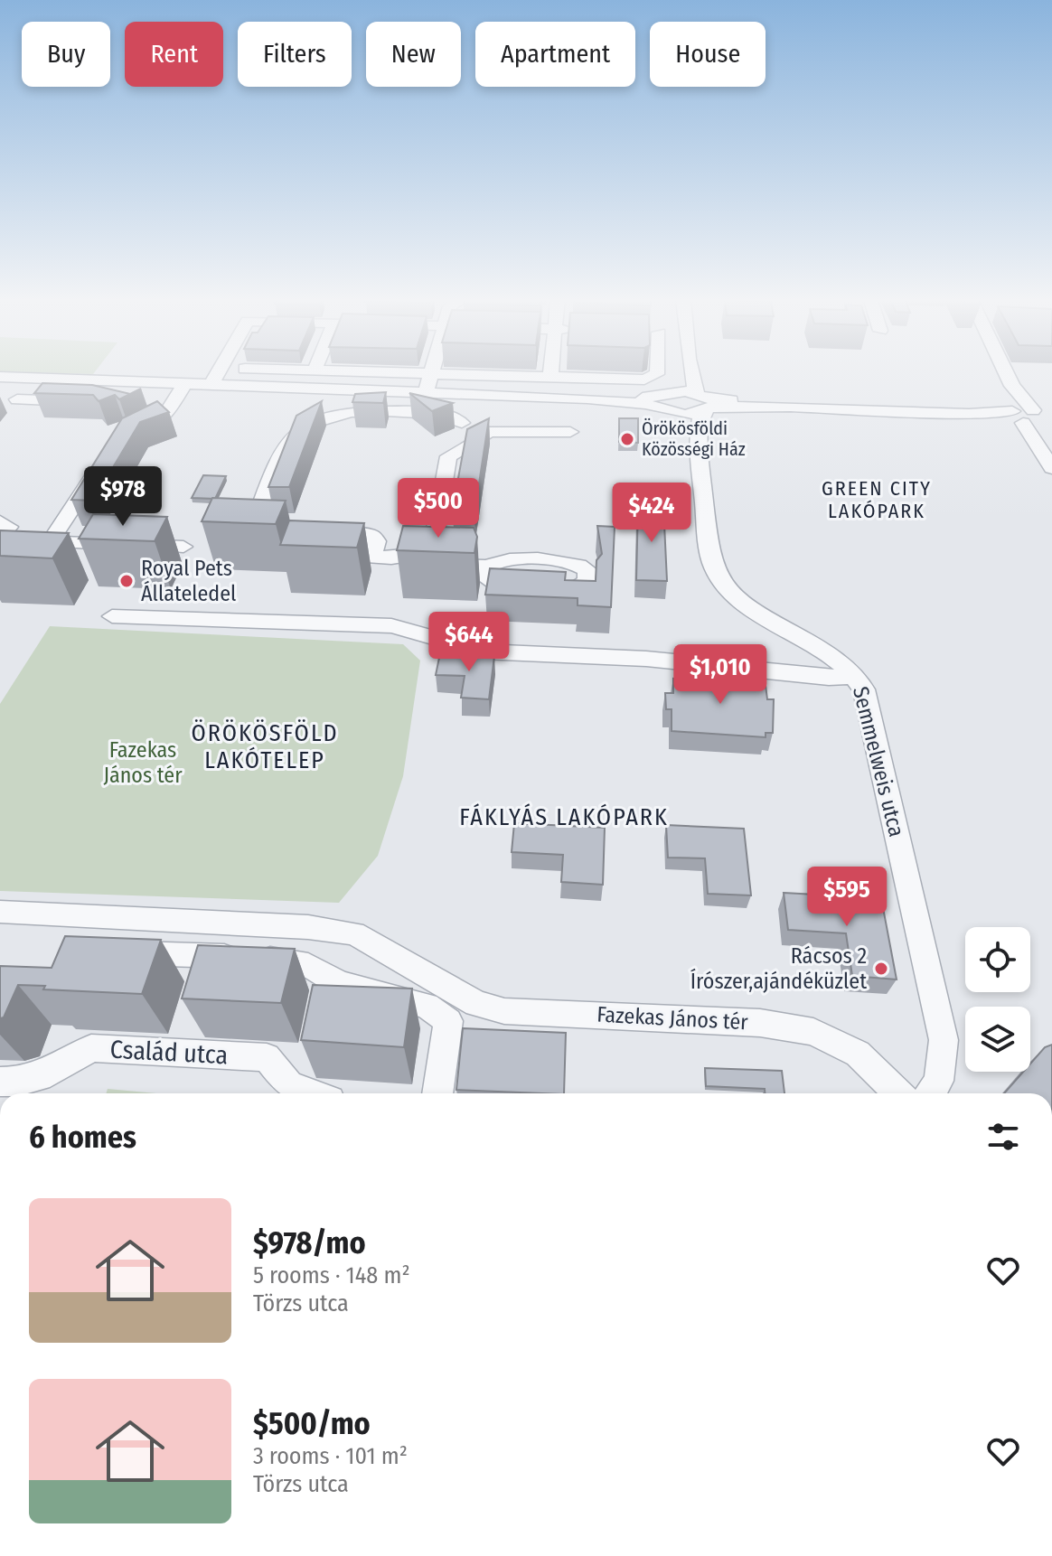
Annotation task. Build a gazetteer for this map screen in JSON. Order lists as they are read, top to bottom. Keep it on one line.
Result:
{"streets":{"street":["Semmelweis utca","Fazekas János tér","Család utca"]},"districts":["GREEN CITY LAKÓPARK","ÖRÖKÖSFÖLD LAKÓTELEP","FÁKLYÁS LAKÓPARK"],"parks":["Fazekas János tér"],"places":["Örökösföldi Közösségi Ház","Royal Pets Állateledel","Rácsos 2 Írószer,ajándéküzlet"],"page":{"chip":["Buy","Rent","Filters","New","Apartment","House"],"price":["$978","$500","$424","$644","$1,010","$595"],"heading":"6 homes","list":[{"name":"$978/mo","note":"5 rooms · 148 m² · Törzs utca"},{"name":"$500/mo","note":"3 rooms · 101 m² · Törzs utca"}]}}
